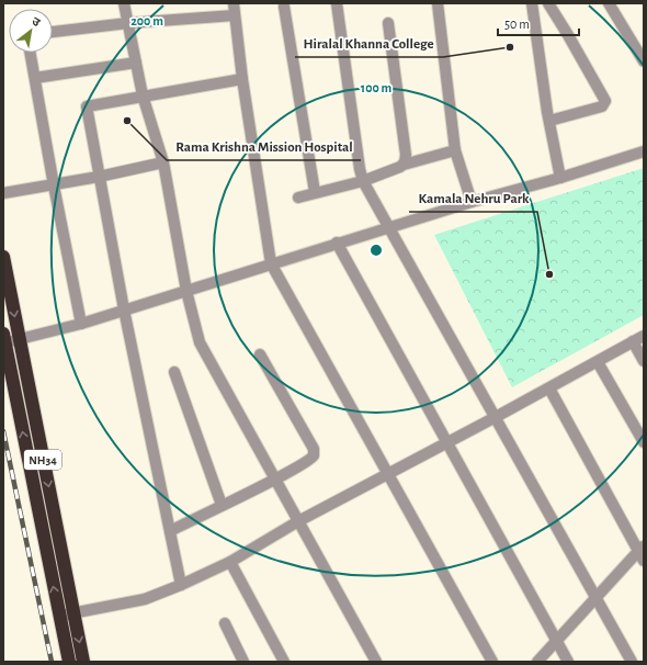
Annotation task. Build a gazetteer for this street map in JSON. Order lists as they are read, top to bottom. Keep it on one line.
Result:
{"streets":{"highway":["NH34"]},"places":["Hiralal Khanna College","Rama Krishna Mission Hospital","Kamala Nehru Park"],"scale_bar":"50 m","north":"top right","rings":["200 m","100 m"]}
